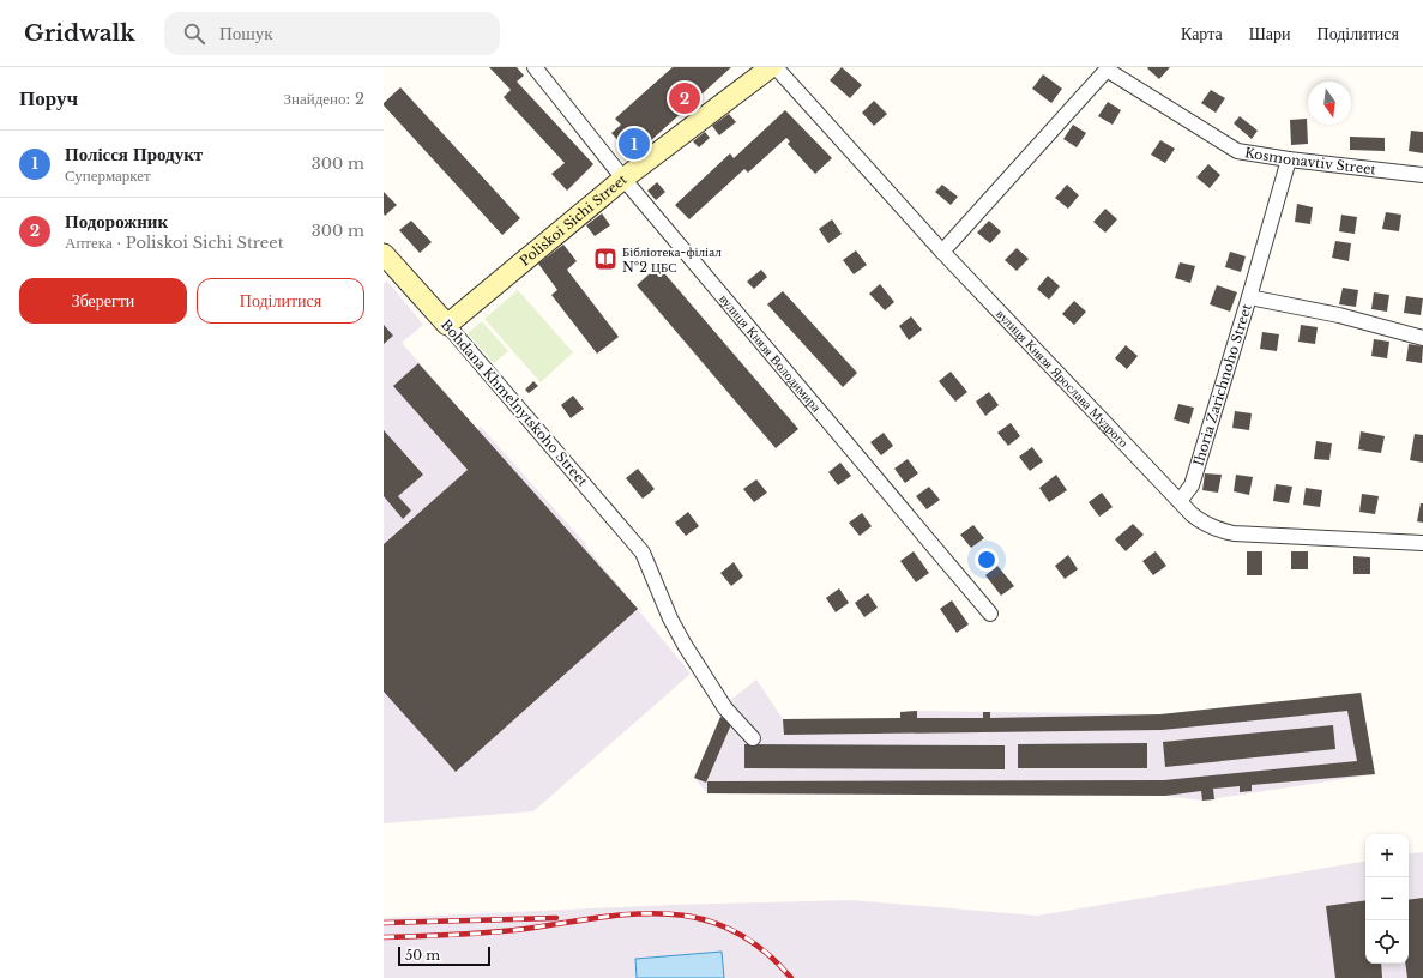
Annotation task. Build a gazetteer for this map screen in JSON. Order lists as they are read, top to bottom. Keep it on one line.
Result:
{"streets":{"street":["Kosmonavtiv Street","Poliskoi Sichi Street","вулиця Князя Володимира","вулиця Князя Ярослава Мудрого","Ihoria Zarichnoho Street","Bohdana Khmelnytskoho Street"]},"crossings":[["Poliskoi Sichi Street","вулиця Князя Володимира"],["Poliskoi Sichi Street","Bohdana Khmelnytskoho Street"],["вулиця Князя Ярослава Мудрого","Ihoria Zarichnoho Street"]],"places":{"library":["Бібліотека-філіал №2 ЦБС"]},"scale_bar":"50 m","north":"bottom","page":{"header":"Gridwalk","search":"Пошук","nav":["Карта","Шари","Поділитися"],"heading":["Поруч","Знайдено: 2"],"pins":["2","1"],"list":[{"mark":"1","name":"Полісся Продукт","note":"Супермаркет","value":"300 m"},{"mark":"2","name":"Подорожник","note":"Аптека · Poliskoi Sichi Street","value":"300 m"}],"buttons":["Зберегти","Поділитися"],"map_buttons":["+","−"],"scale":"50 m"}}
